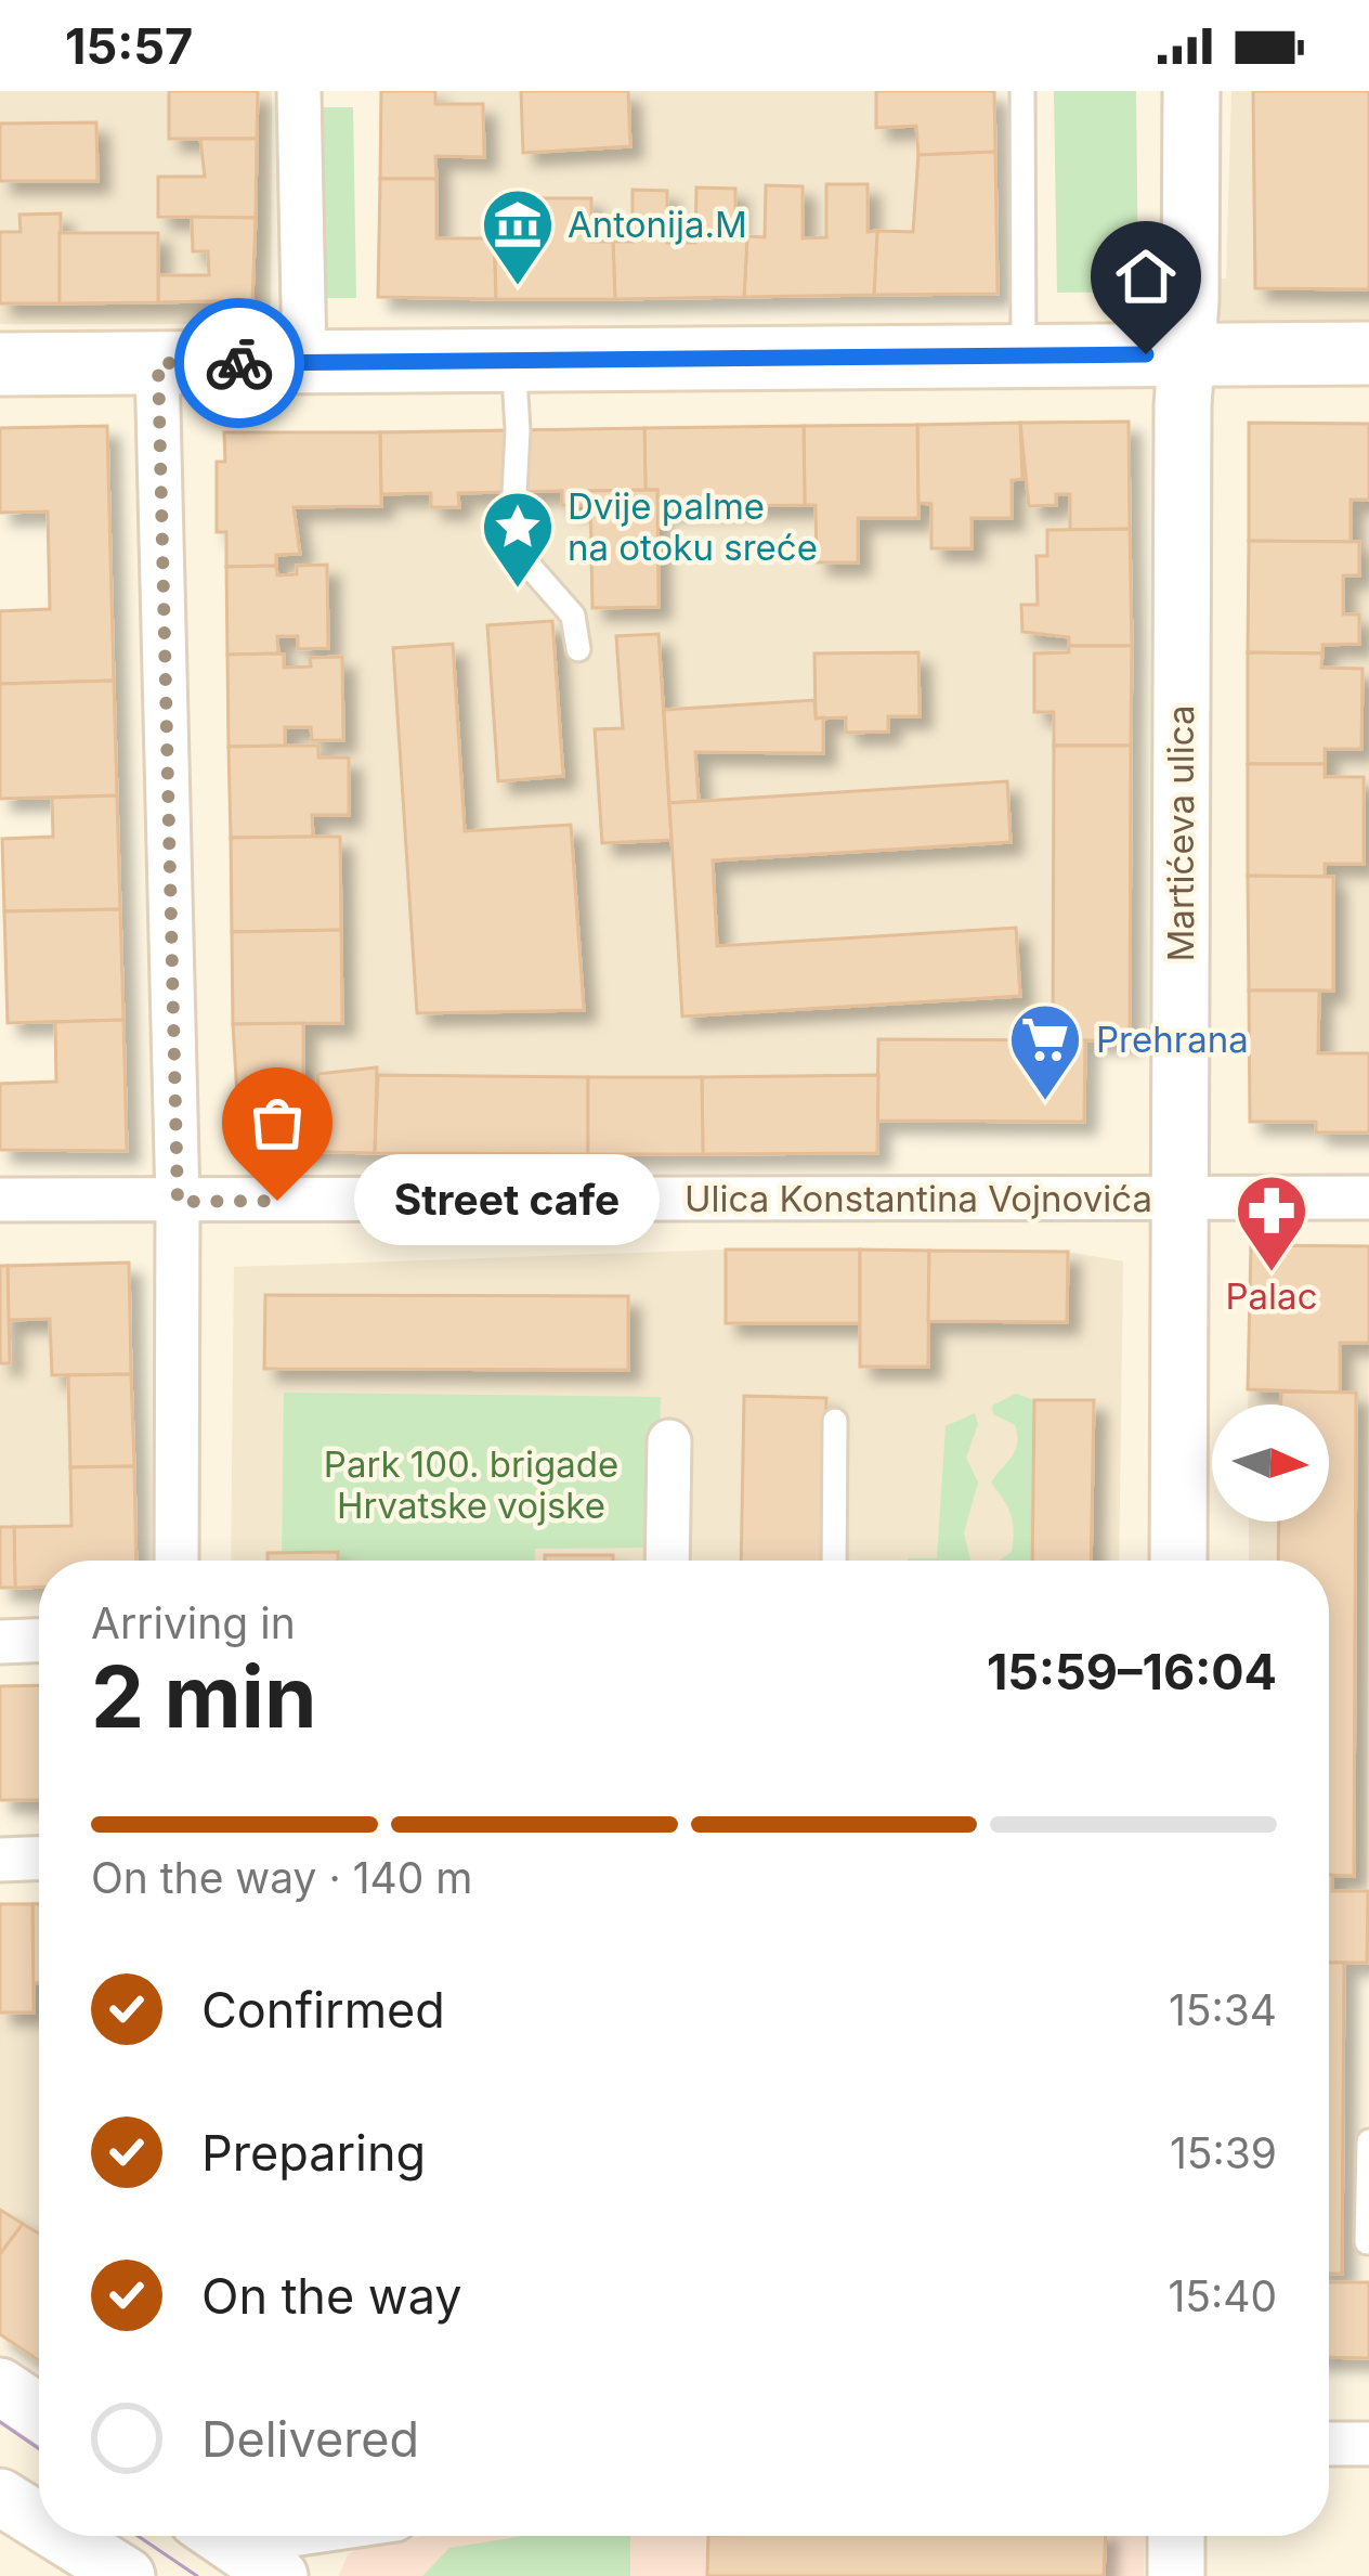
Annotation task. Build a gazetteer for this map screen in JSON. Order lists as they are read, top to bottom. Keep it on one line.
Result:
{"streets":{"street":["Martićeva ulica","Ulica Konstantina Vojnovića"]},"crossings":[["Martićeva ulica","Ulica Konstantina Vojnovića"]],"parks":["Park 100. brigade Hrvatske vojske"],"places":{"museum":["Antonija.M"],"place":["Dvije palme na otoku sreće"],"supermarket":["Prehrana"],"other":["Street cafe"],"pharmacy":["Palac"]},"north":"right","page":{"status":"15:57","bubble":"Street cafe","heading":["2 min","Arriving in","15:59–16:04"],"bar":"On the way · 140 m","list":[["Confirmed","15:34"],["Preparing","15:39"],["On the way","15:40"],"Delivered"]}}
